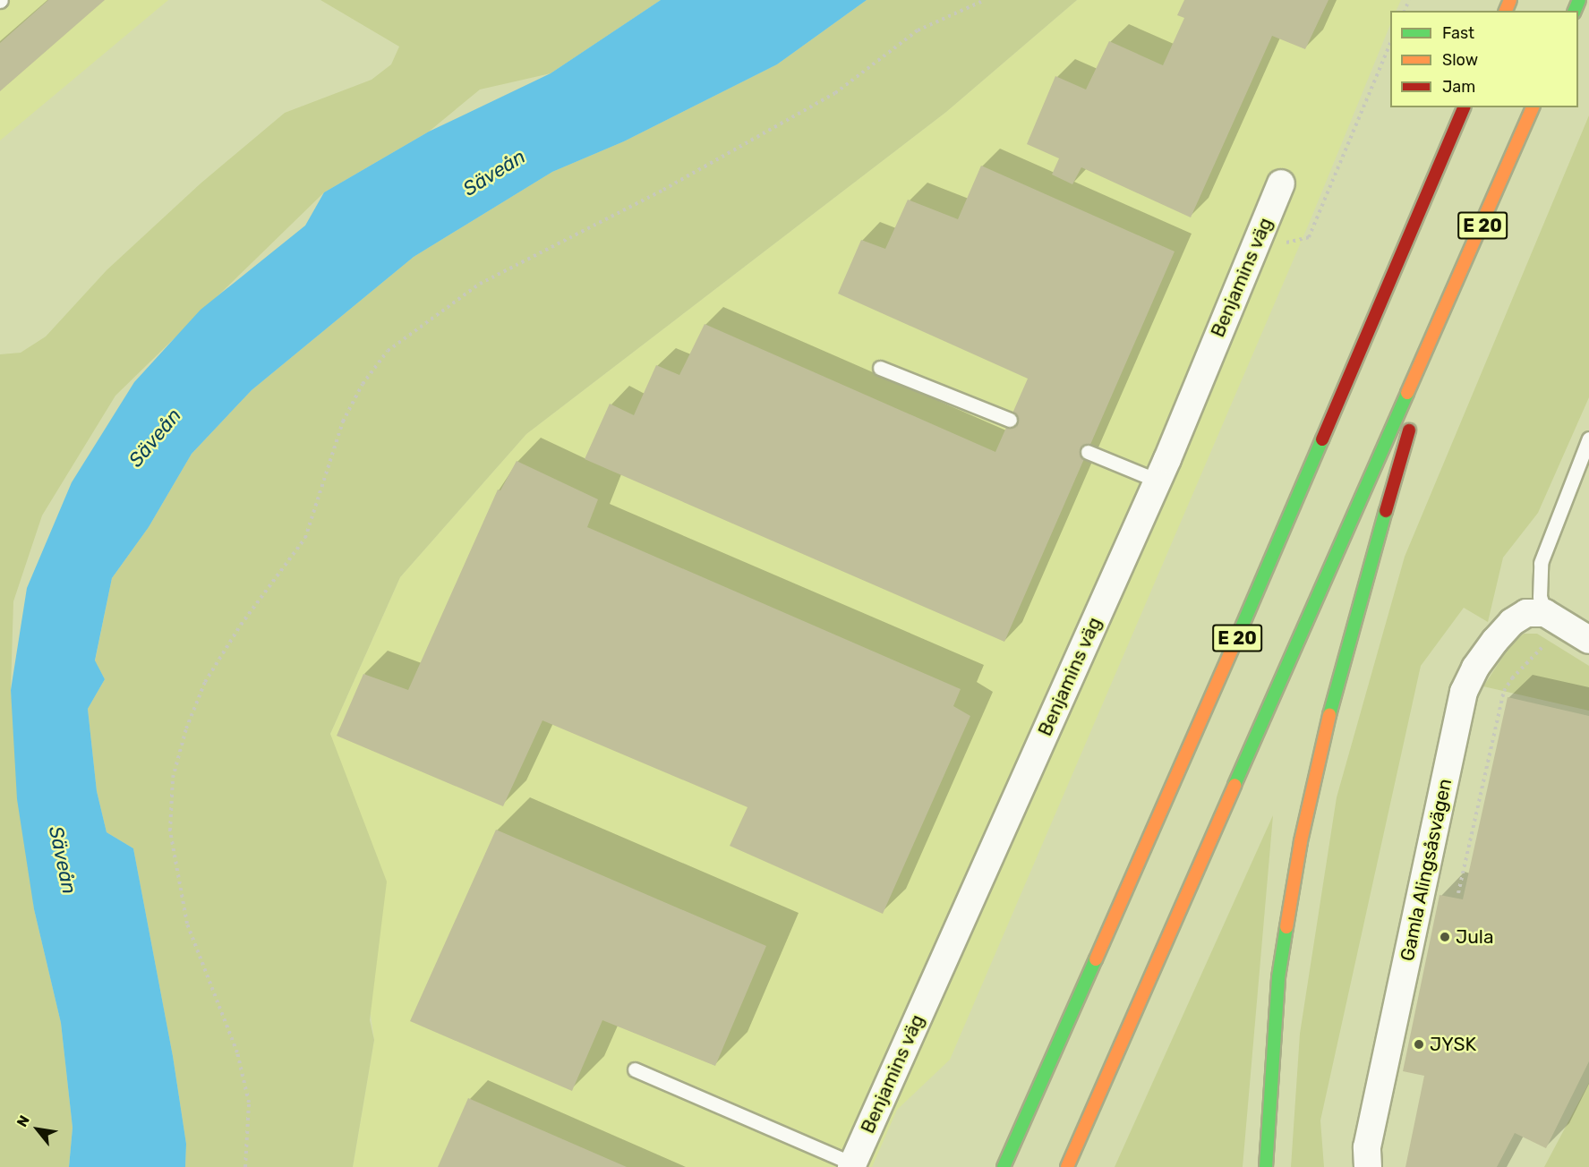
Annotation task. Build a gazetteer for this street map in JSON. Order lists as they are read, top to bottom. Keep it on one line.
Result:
{"streets":{"highway":["E 20"],"street":["Benjamins väg","Gamla Alingsåsvägen"]},"water":["Säveån"],"places":["Jula","JYSK"],"legend":["Fast","Slow","Jam"],"north":"top left"}
